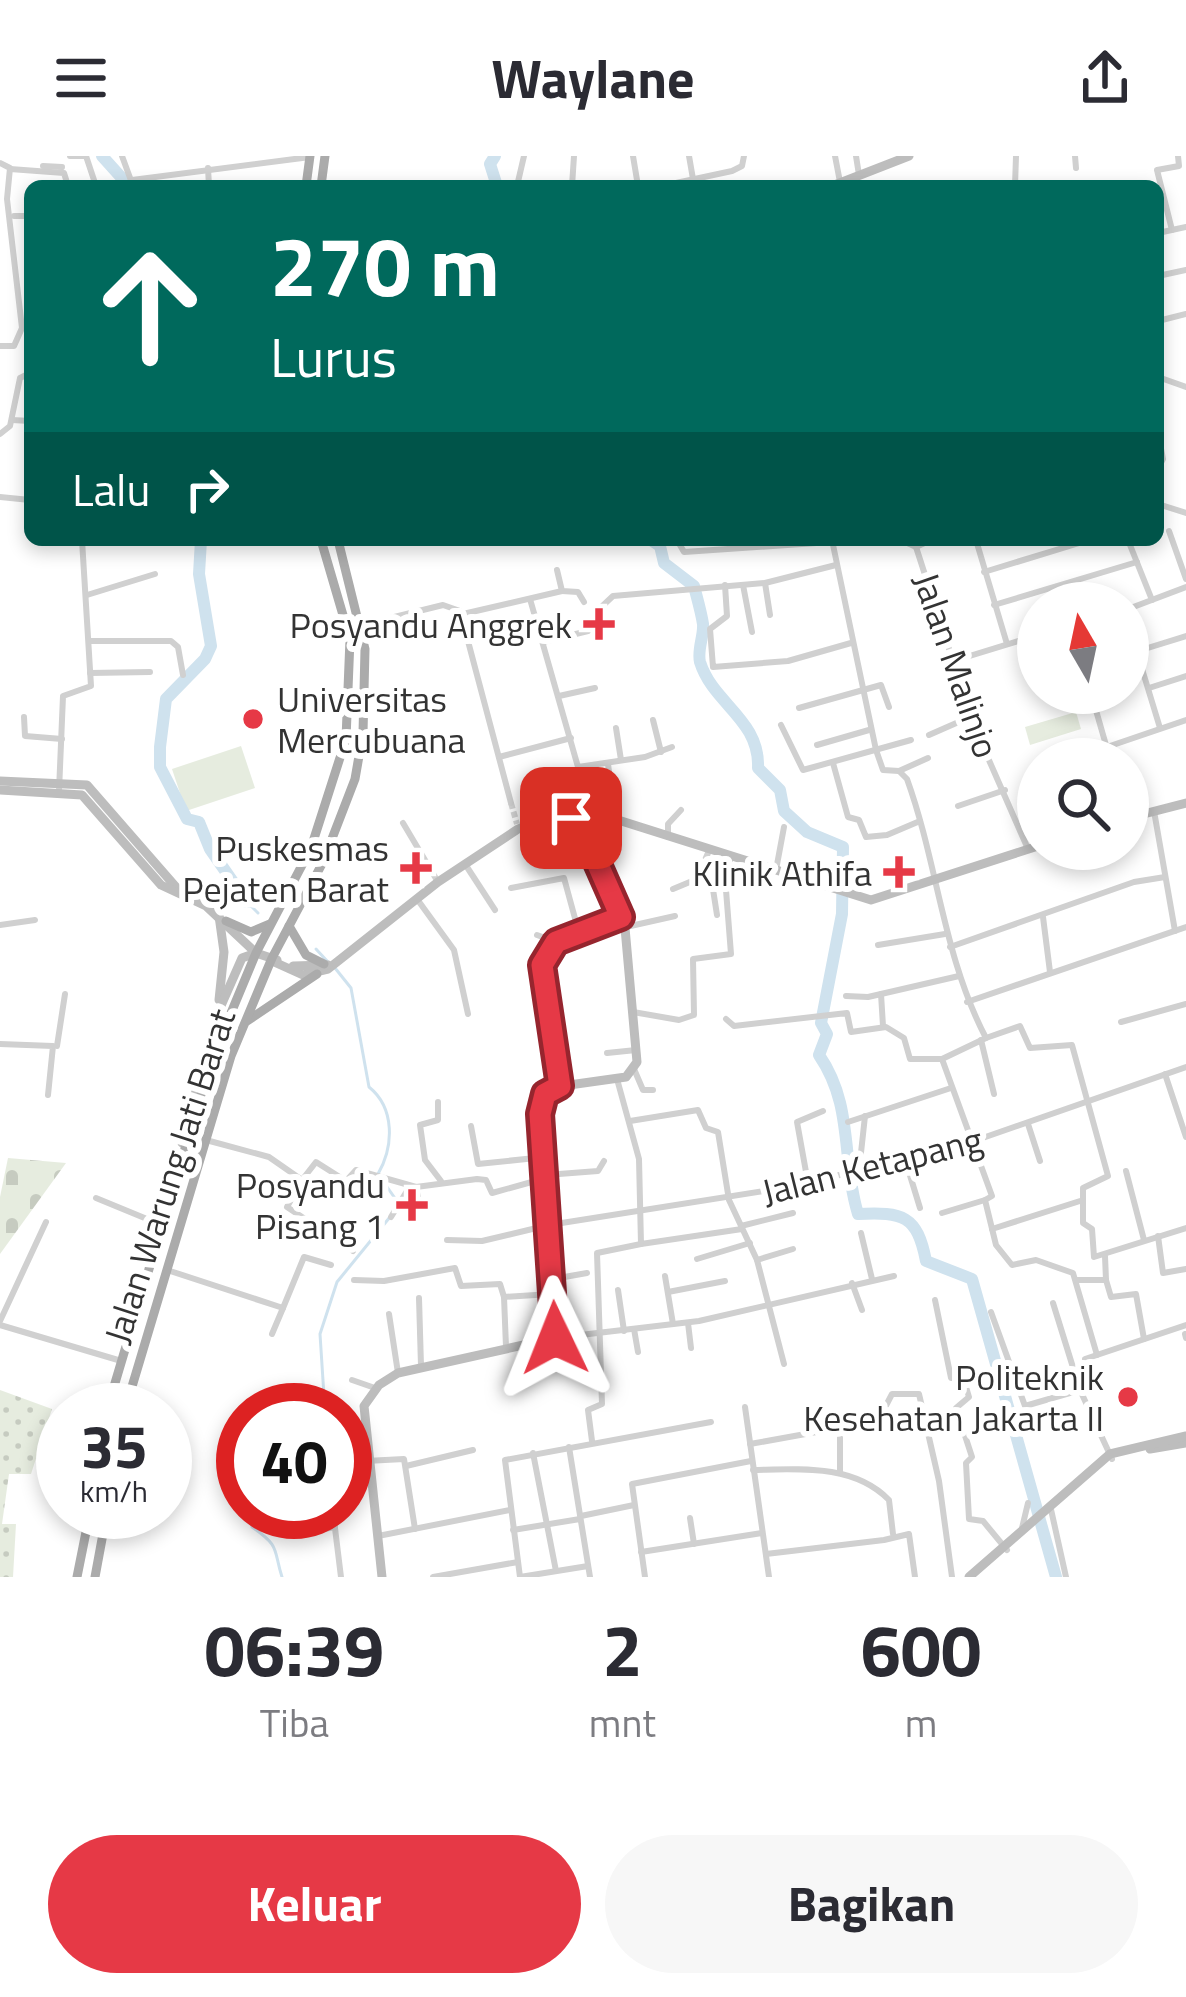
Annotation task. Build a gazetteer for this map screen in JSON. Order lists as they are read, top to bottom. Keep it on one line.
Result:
{"streets":{"main road":["Jalan Warung Jati Barat"],"street":["Jalan Malinjo","Jalan Ketapang"]},"places":{"health":["Posyandu Anggrek","Puskesmas Pejaten Barat","Klinik Athifa","Posyandu Pisang 1"],"other":["Universitas Mercubuana","Politeknik Kesehatan Jakarta II"]},"north":"top","page":{"header":"Waylane","turn":["270 m","Lurus"],"then":"Lalu","speed":"35 km/h","limit":"40","eta":["06:39","Tiba","2","mnt","600","m"],"buttons":["Keluar","Bagikan"]}}
